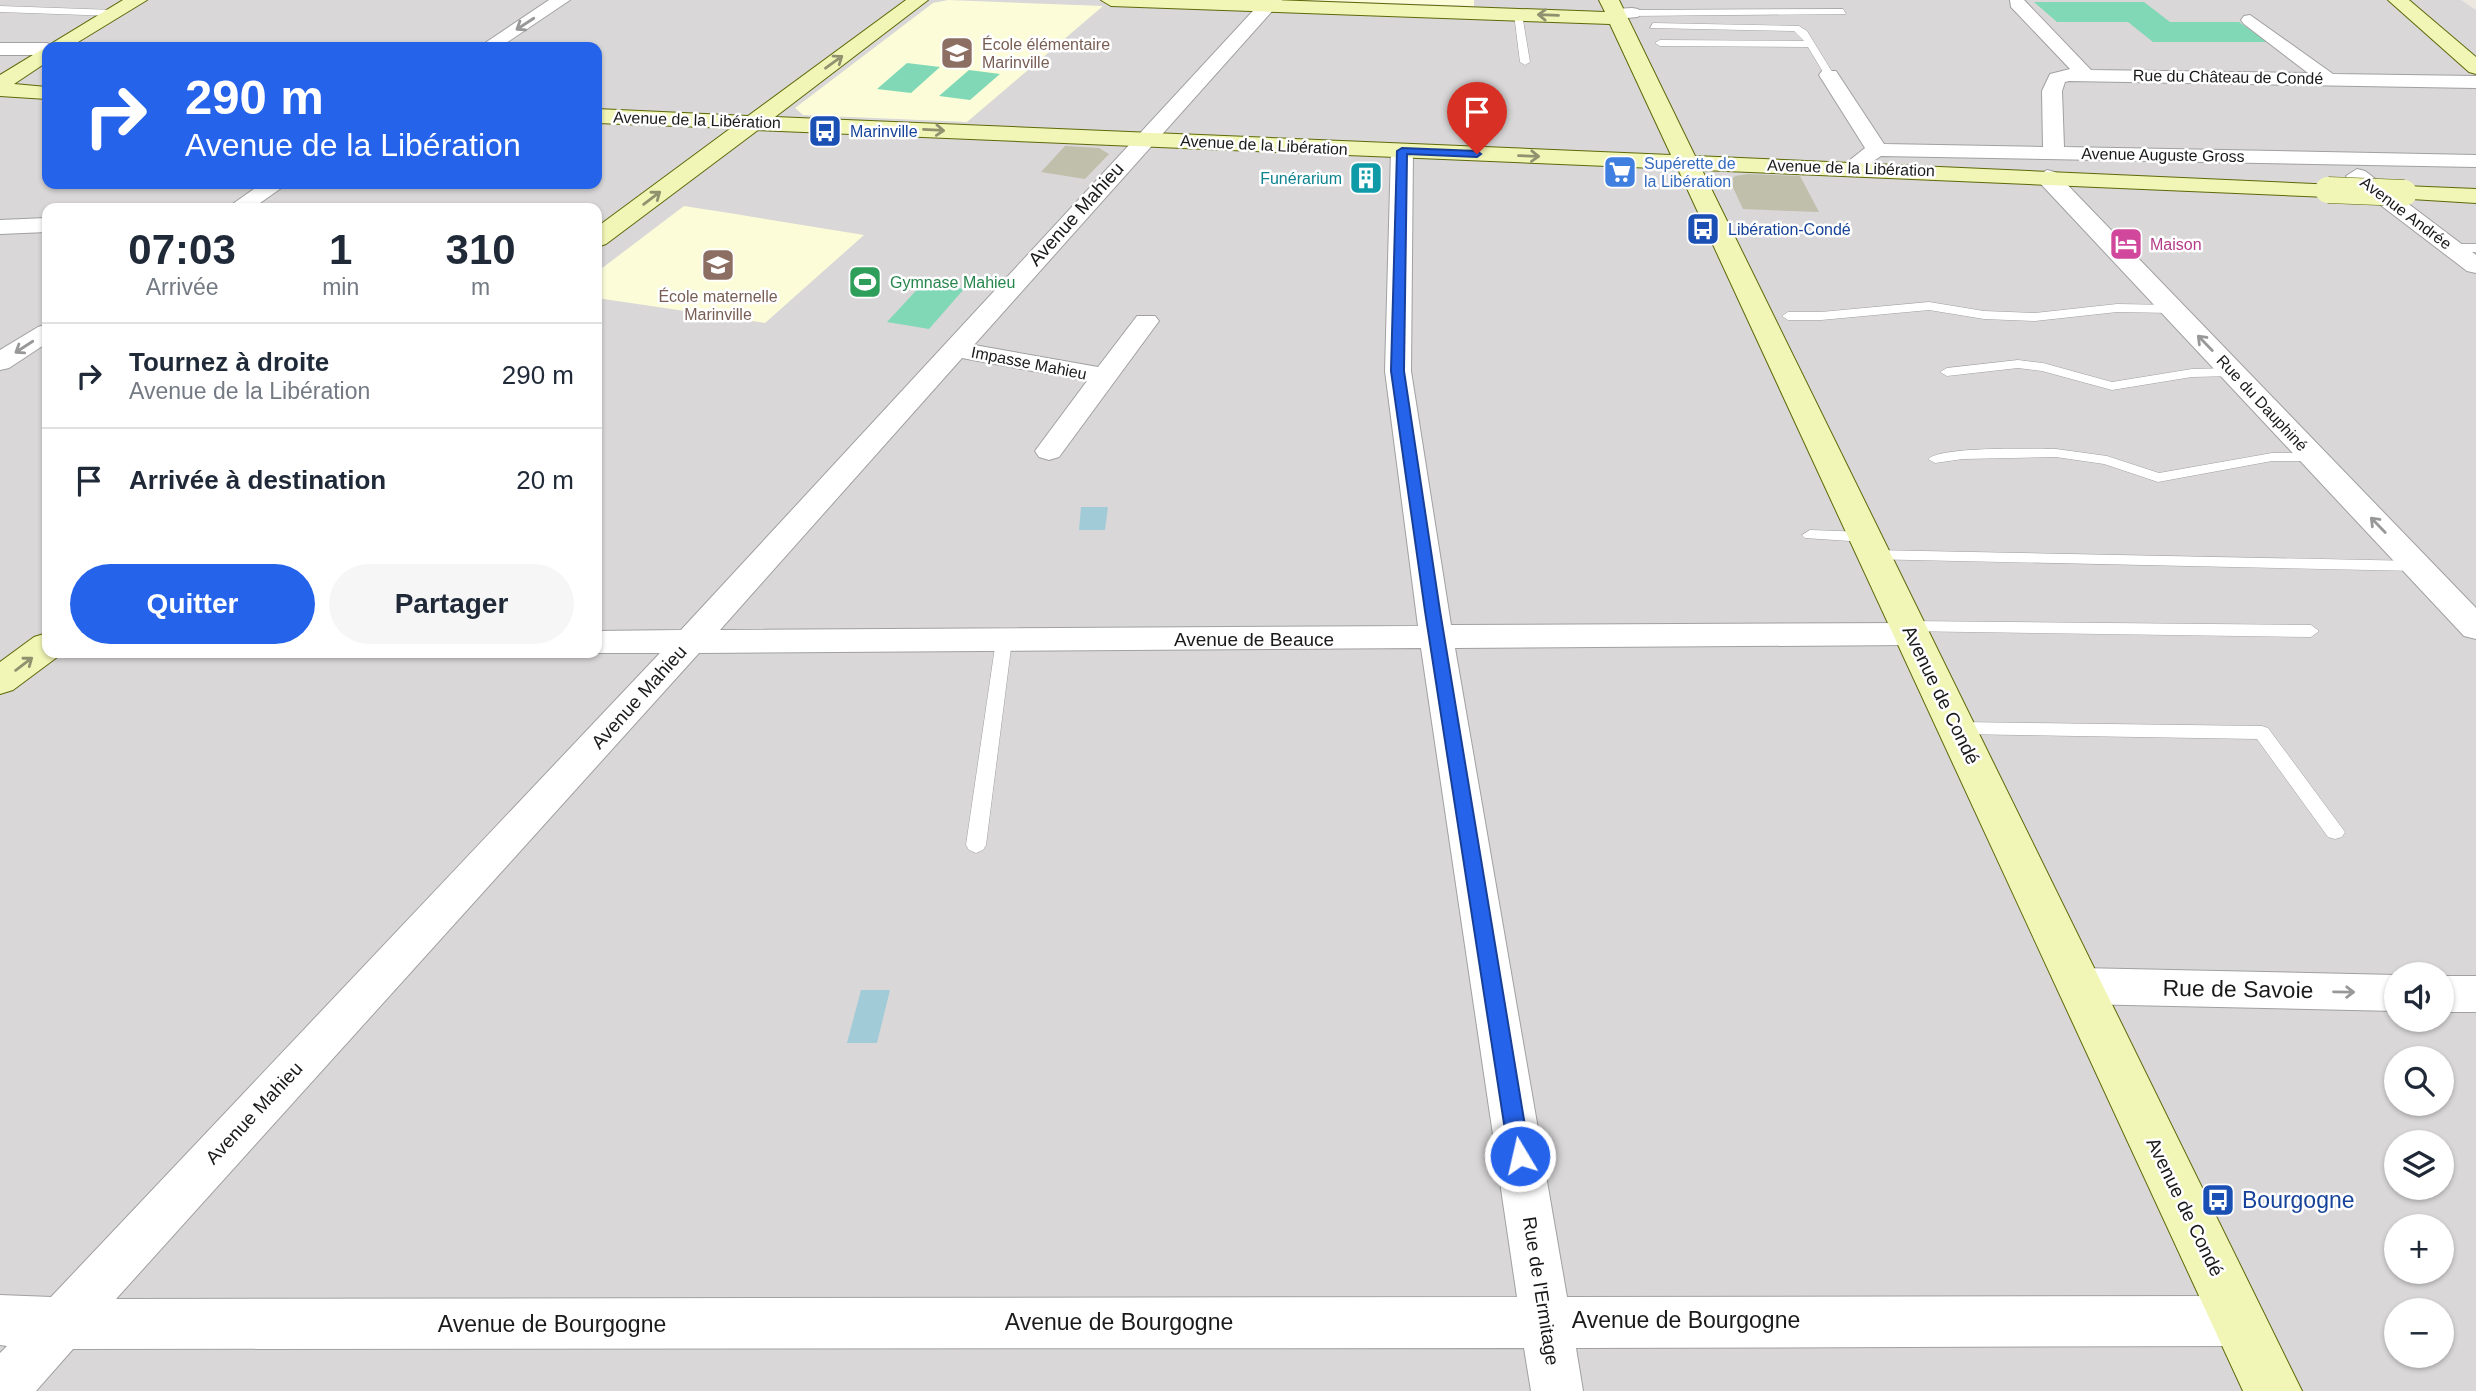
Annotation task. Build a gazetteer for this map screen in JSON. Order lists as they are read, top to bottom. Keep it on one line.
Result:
{"streets":{"main road":["Avenue de la Libération","Avenue de Condé"],"street":["Rue du Château de Condé","Avenue Auguste Gross","Avenue Andrée","Avenue Mahieu","Impasse Mahieu","Rue du Dauphiné","Avenue de Beauce","Rue de Savoie","Rue de l'Ermitage","Avenue de Bourgogne"]},"crossings":[["Rue du Château de Condé","Avenue de la Libération"],["Rue du Château de Condé","Avenue Auguste Gross"],["Rue du Château de Condé","Rue du Dauphiné"],["Avenue de la Libération","Avenue Auguste Gross"],["Avenue de la Libération","Avenue Mahieu"],["Avenue de la Libération","Rue du Dauphiné"],["Avenue de la Libération","Avenue de Condé"],["Avenue de la Libération","Rue de l'Ermitage"],["Avenue Auguste Gross","Avenue Andrée"],["Avenue Auguste Gross","Rue du Dauphiné"],["Avenue Mahieu","Impasse Mahieu"],["Avenue Mahieu","Avenue de Beauce"],["Avenue Mahieu","Avenue de Bourgogne"],["Avenue de Beauce","Avenue de Condé"],["Avenue de Beauce","Rue de l'Ermitage"],["Avenue de Condé","Rue de Savoie"],["Avenue de Condé","Avenue de Bourgogne"],["Rue de l'Ermitage","Avenue de Bourgogne"]],"one_way":["Rue du Dauphiné","Rue de Savoie"],"places":{"school or university":["École élémentaire Marinville","École maternelle Marinville"],"bus stop":["Marinville","Libération-Condé","Bourgogne"],"supermarket":["Supérette de la Libération"],"building":["Funérarium"],"hotel":["Maison"],"sports":["Gymnase Mahieu"]},"page":{"turn":["290 m","Avenue de la Libération"],"eta":["07:03","Arrivée","1","min","310","m"],"list":[{"name":"Tournez à droite","note":"Avenue de la Libération","value":"290 m"},{"name":"Arrivée à destination","value":"20 m"}],"buttons":["Quitter","Partager"],"map_buttons":["+","−"]}}
